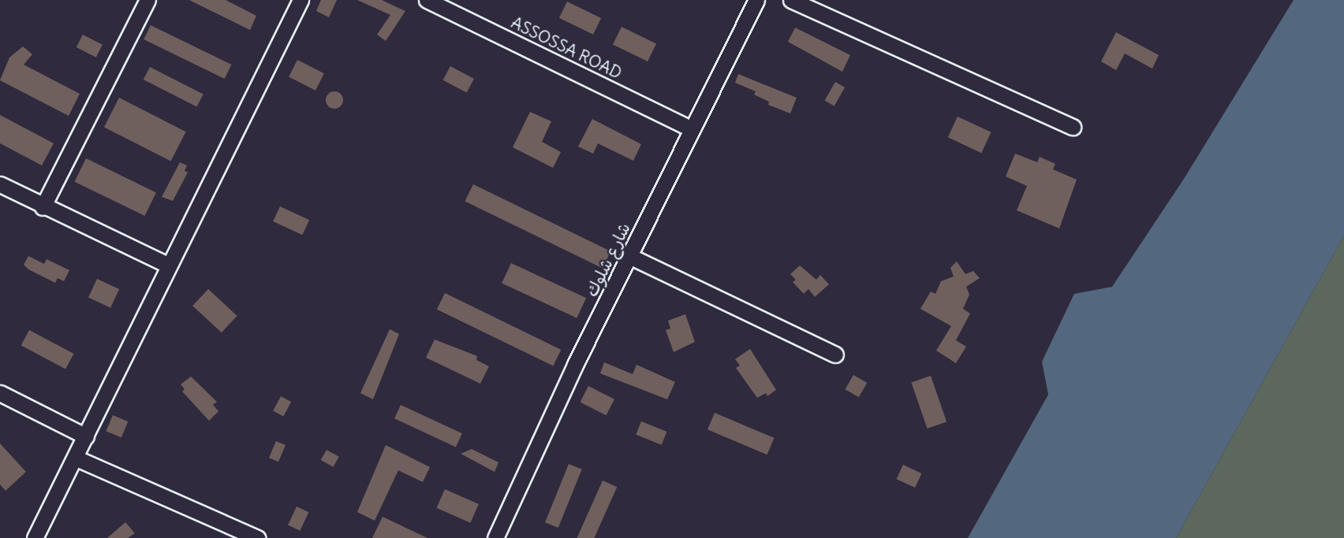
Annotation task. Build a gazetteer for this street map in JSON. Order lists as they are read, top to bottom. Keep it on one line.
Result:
{"streets":{"street":["ASSOSSA ROAD","شارع شلوك"]},"crossings":[["ASSOSSA ROAD","شارع شلوك"]]}
